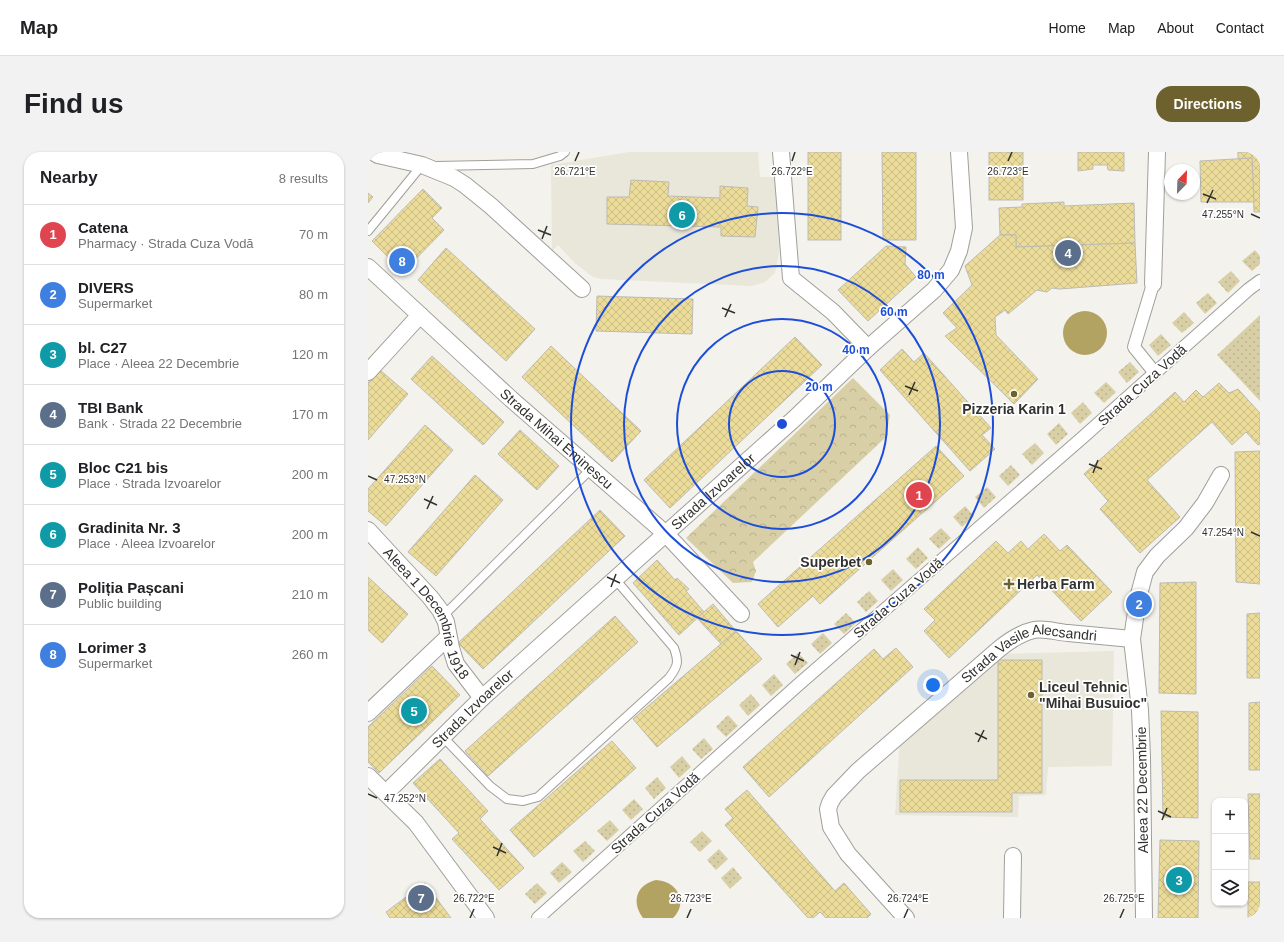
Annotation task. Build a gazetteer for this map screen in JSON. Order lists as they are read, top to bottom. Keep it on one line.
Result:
{"streets":{"street":["Strada Cuza Vodă","Strada Mihai Eminescu","Strada Izvoarelor","Aleea 1 Decembrie 1918","Strada Vasile Alecsandri","Aleea 22 Decembrie"]},"crossings":[["Strada Mihai Eminescu","Strada Izvoarelor"],["Strada Izvoarelor","Aleea 1 Decembrie 1918"],["Strada Vasile Alecsandri","Aleea 22 Decembrie"]],"places":{"other":["Pizzeria Karin 1","Superbet","Liceul Tehnic \"Mihai Busuioc\""],"health":["Herba Farm"]},"north":"top right","page":{"header":"Map","nav":["Home","Map","About","Contact"],"buttons":"Directions","title":"Find us","heading":["Nearby","8 results"],"pins":["6","4","8","1","2","5","3","7"],"list":[{"mark":"1","name":"Catena","note":"Pharmacy · Strada Cuza Vodă","value":"70 m"},{"mark":"2","name":"DIVERS","note":"Supermarket","value":"80 m"},{"mark":"3","name":"bl. C27","note":"Place · Aleea 22 Decembrie","value":"120 m"},{"mark":"4","name":"TBI Bank","note":"Bank · Strada 22 Decembrie","value":"170 m"},{"mark":"5","name":"Bloc C21 bis","note":"Place · Strada Izvoarelor","value":"200 m"},{"mark":"6","name":"Gradinita Nr. 3","note":"Place · Aleea Izvoarelor","value":"200 m"},{"mark":"7","name":"Poliția Pașcani","note":"Public building","value":"210 m"},{"mark":"8","name":"Lorimer 3","note":"Supermarket","value":"260 m"}],"map_buttons":["+","−"]},"coordinates":["26.721°E","26.722°E","26.723°E","47.255°N","47.253°N","47.254°N","47.252°N","26.724°E","26.725°E"],"rings":["80 m","60 m","40 m","20 m"]}
